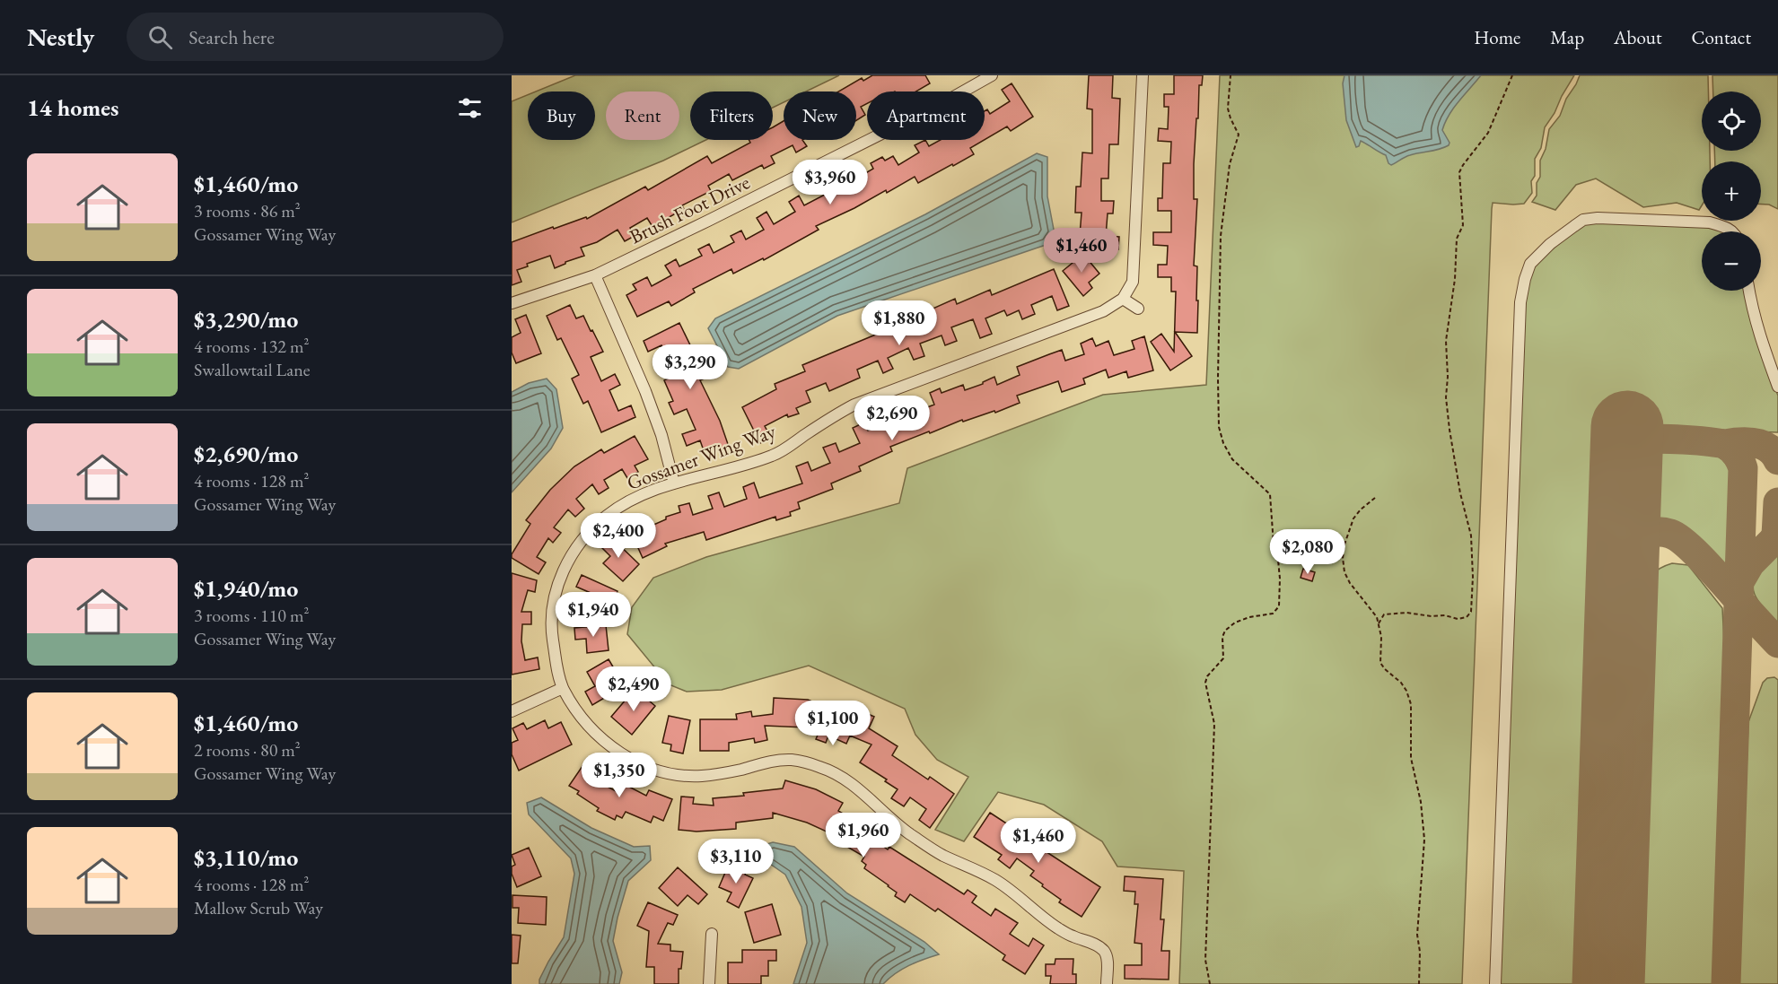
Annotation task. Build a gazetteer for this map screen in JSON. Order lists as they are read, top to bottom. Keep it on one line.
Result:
{"streets":{"street":["Brush Foot Drive","Gossamer Wing Way"]},"page":{"header":"Nestly","search":"Search here","nav":["Home","Map","About","Contact"],"heading":"14 homes","map_buttons":["+","−"],"chip":["Buy","Rent","Filters","New","Apartment"],"list":[{"name":"$1,460/mo","note":"3 rooms · 86 m² · Gossamer Wing Way"},{"name":"$3,290/mo","note":"4 rooms · 132 m² · Swallowtail Lane"},{"name":"$2,690/mo","note":"4 rooms · 128 m² · Gossamer Wing Way"},{"name":"$1,940/mo","note":"3 rooms · 110 m² · Gossamer Wing Way"},{"name":"$1,460/mo","note":"2 rooms · 80 m² · Gossamer Wing Way"},{"name":"$3,110/mo","note":"4 rooms · 128 m² · Mallow Scrub Way"}],"price":["$3,960","$1,460","$1,880","$3,290","$2,690","$2,400","$2,080","$1,940","$2,490","$1,100","$1,350","$1,960","$1,460","$3,110"]}}
